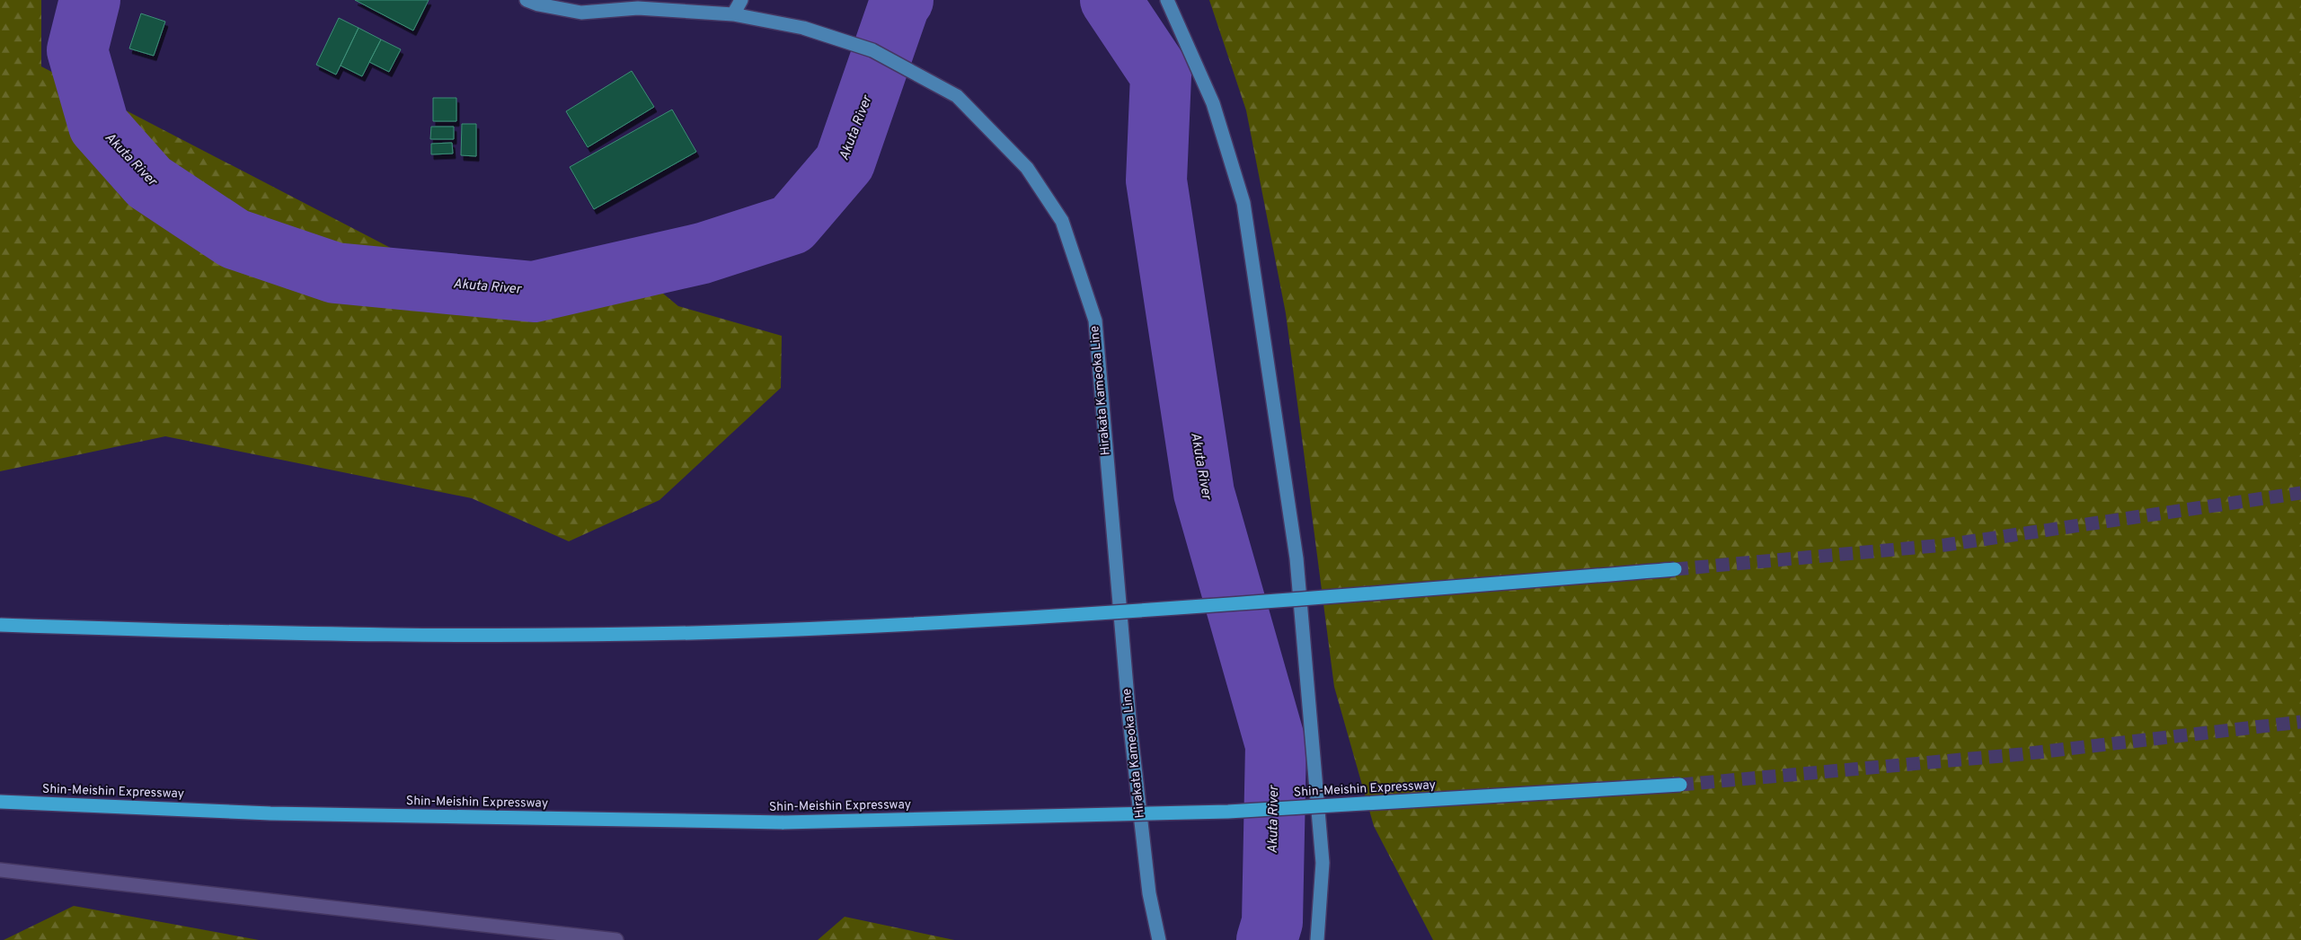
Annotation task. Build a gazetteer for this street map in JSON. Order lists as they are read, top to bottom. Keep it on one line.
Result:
{"streets":{"highway":["Shin-Meishin Expressway"],"main road":["Hirakata Kameoka Line"]},"water":["Akuta River"]}
